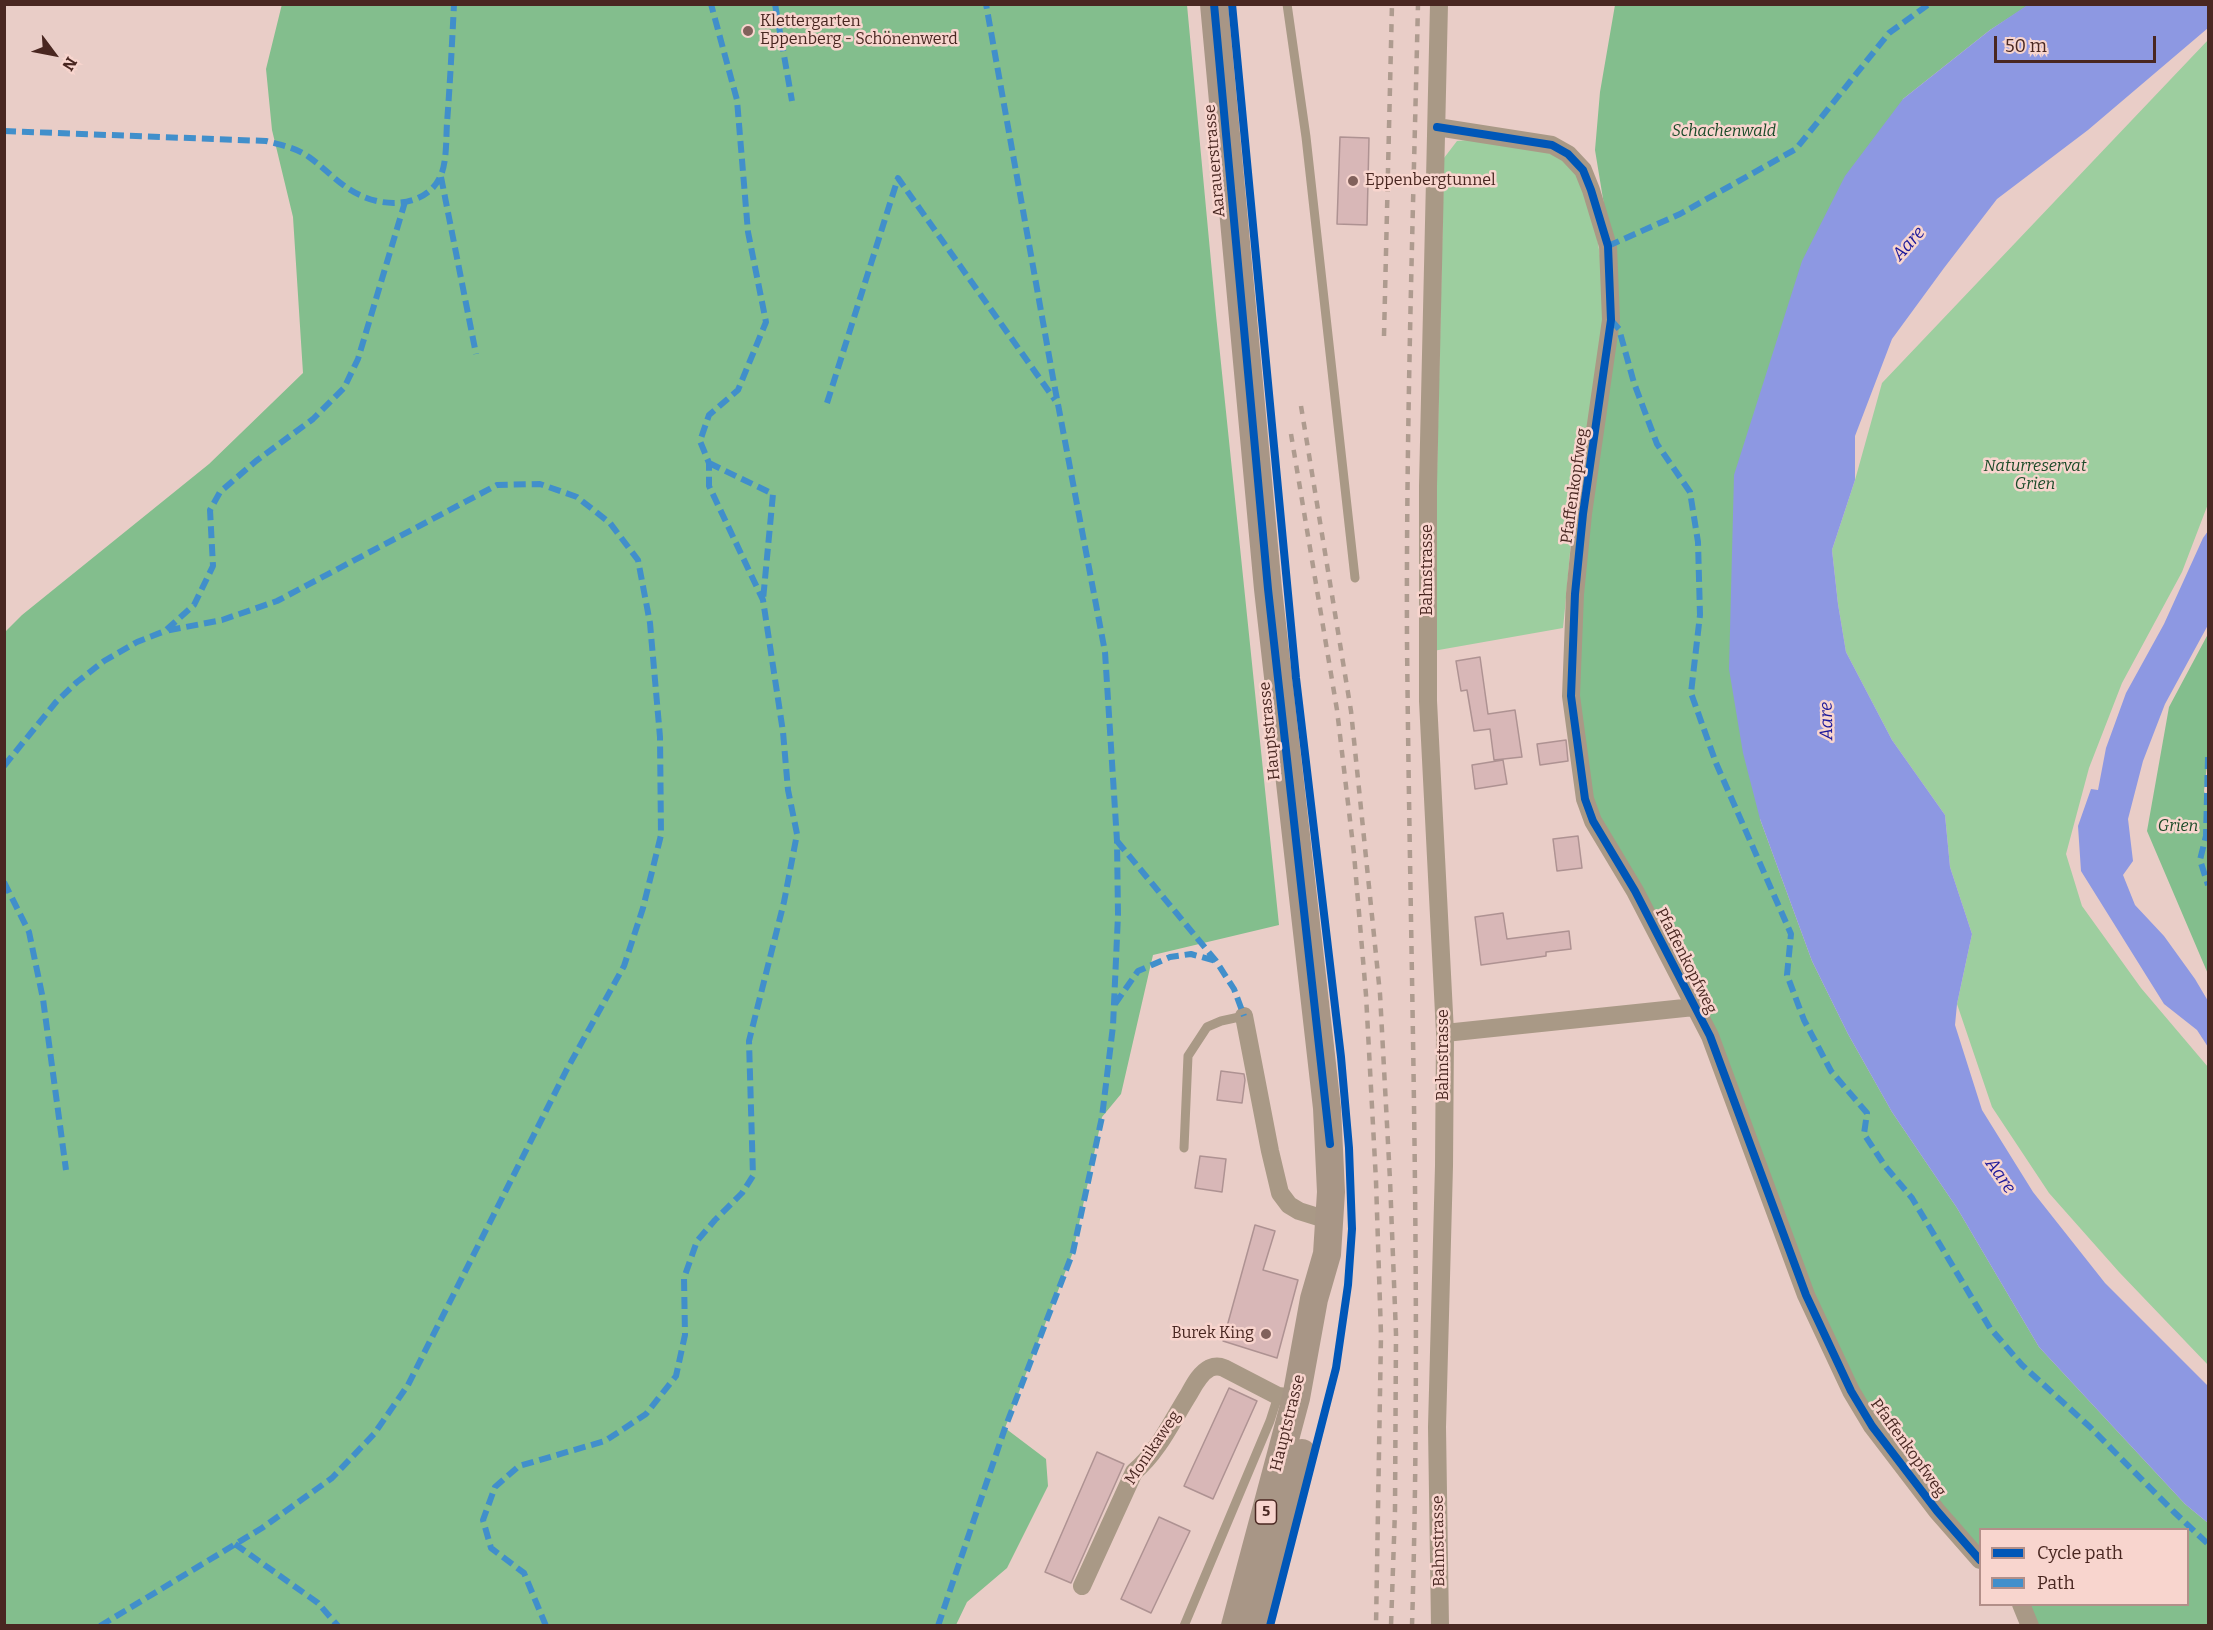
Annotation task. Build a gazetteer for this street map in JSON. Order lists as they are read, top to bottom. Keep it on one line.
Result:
{"streets":{"main road":["Aarauerstrasse","Hauptstrasse","5"],"street":["Pfaffenkopfweg","Bahnstrasse","Monikaweg"]},"crossings":[["Aarauerstrasse","Hauptstrasse"],["Pfaffenkopfweg","Bahnstrasse"],["Hauptstrasse","Monikaweg"]],"water":["Aare"],"parks":["Schachenwald","Naturreservat Grien","Grien"],"places":["Klettergarten Eppenberg - Schönenwerd","Eppenbergtunnel","Burek King"],"legend":["Cycle path","Path"],"scale_bar":"50 m","north":"bottom right"}
